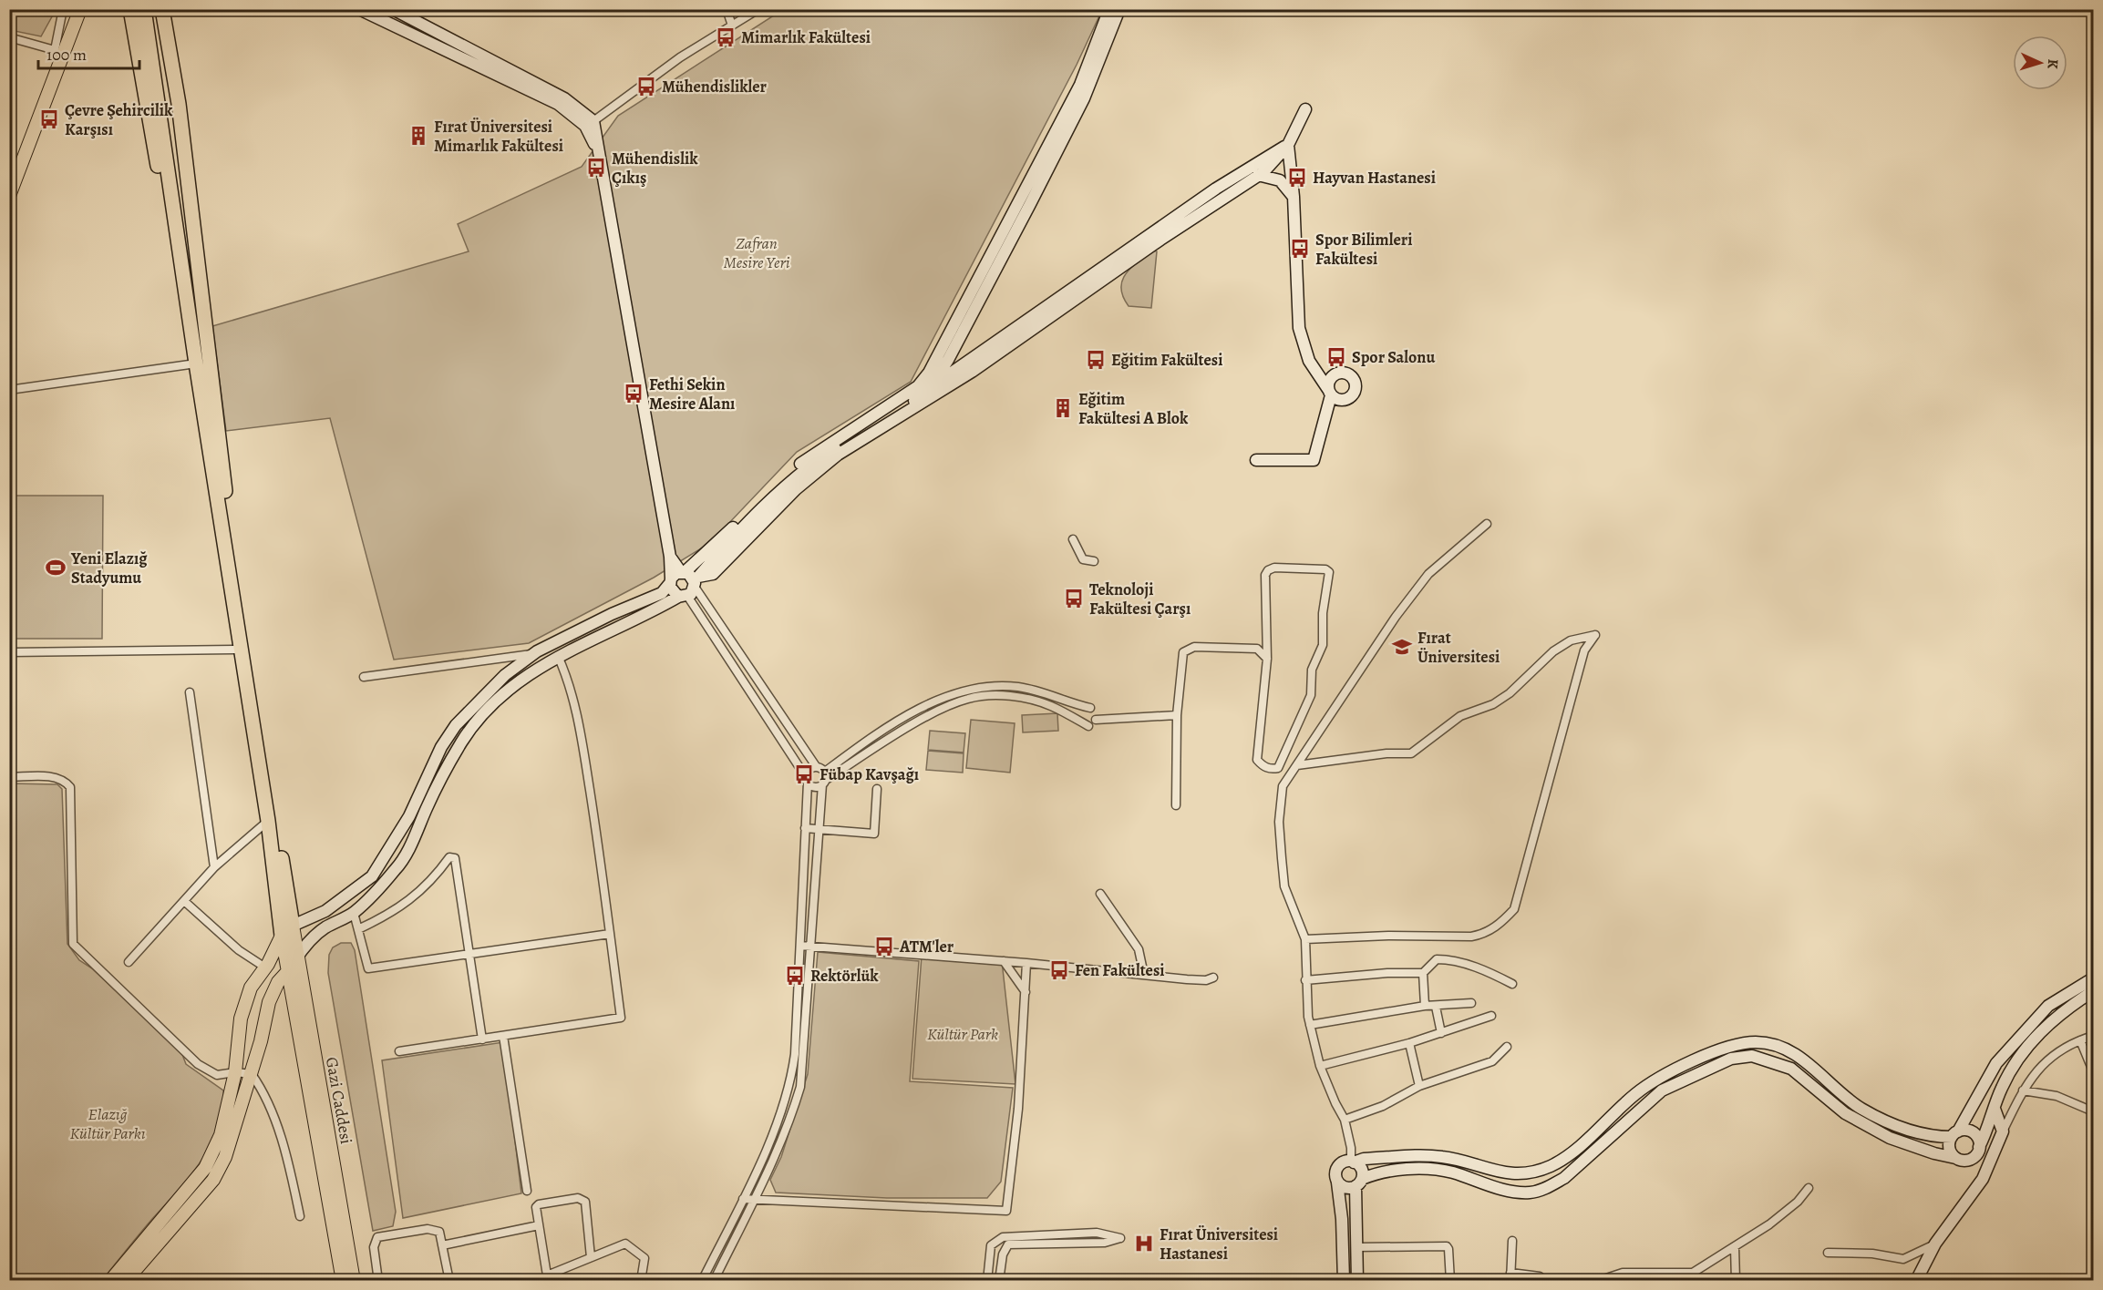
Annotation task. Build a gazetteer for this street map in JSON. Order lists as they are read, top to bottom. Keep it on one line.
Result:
{"streets":{"main road":["Gazi Caddesi"]},"parks":["Zafran Mesire Yeri","Kültür Park","Elazığ Kültür Parkı"],"places":{"bus stop":["Mimarlık Fakültesi","Mühendislikler","Çevre Şehircilik Karşısı","Mühendislik Çıkış","Hayvan Hastanesi","Spor Bilimleri Fakültesi","Spor Salonu","Eğitim Fakültesi","Fethi Sekin Mesire Alanı","Teknoloji Fakültesi Çarşı","Fübap Kavşağı","ATM'ler","Fen Fakültesi","Rektörlük"],"building":["Fırat Üniversitesi Mimarlık Fakültesi","Eğitim Fakültesi A Blok"],"sports":["Yeni Elazığ Stadyumu"],"school or university":["Fırat Üniversitesi"],"hospital":["Fırat Üniversitesi Hastanesi"]},"scale_bar":"100 m","north":"right"}
